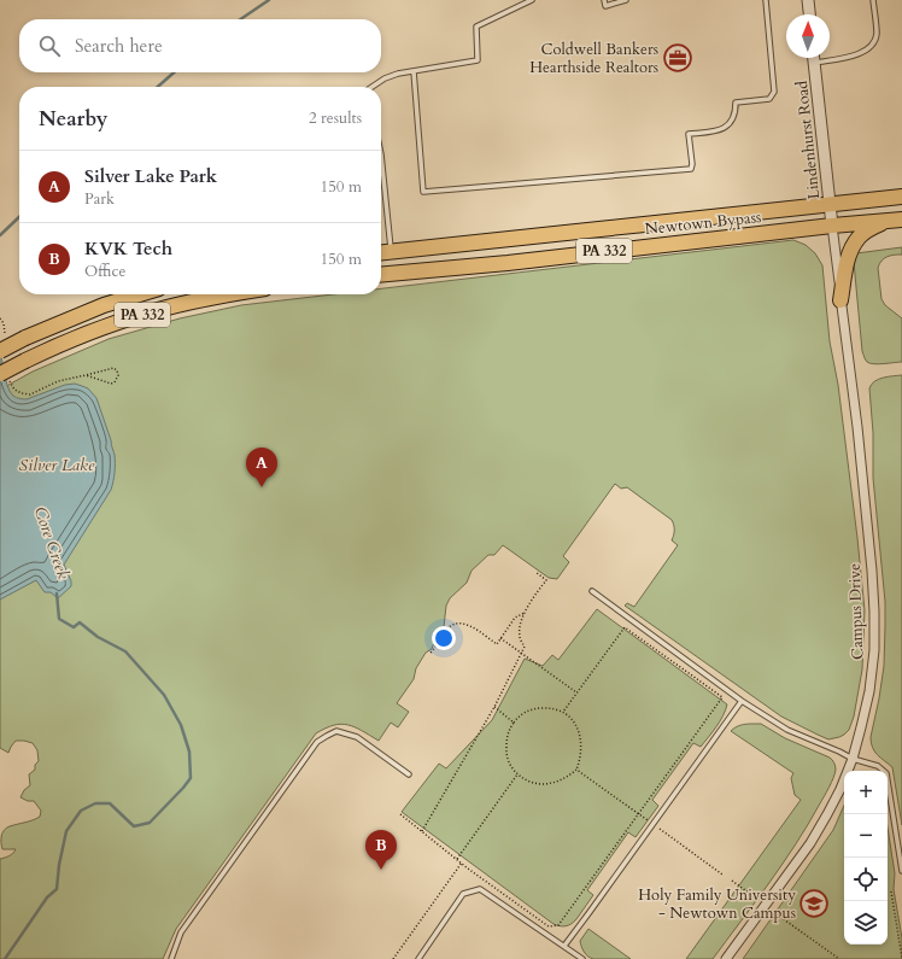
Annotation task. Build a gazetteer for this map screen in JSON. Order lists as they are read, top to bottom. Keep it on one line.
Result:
{"streets":{"highway":["Newtown Bypass","PA 332"],"street":["Lindenhurst Road","Campus Drive"]},"crossings":[["Lindenhurst Road","Newtown Bypass"],["Lindenhurst Road","PA 332"],["Lindenhurst Road","Campus Drive"],["Newtown Bypass","PA 332"],["Newtown Bypass","Campus Drive"],["PA 332","Campus Drive"]],"water":["Silver Lake","Core Creek"],"places":{"office":["Coldwell Bankers Hearthside Realtors"],"school or university":["Holy Family University - Newtown Campus"]},"north":"top","page":{"search":"Search here","heading":["Nearby","2 results"],"list":[{"mark":"A","name":"Silver Lake Park","note":"Park","value":"150 m"},{"mark":"B","name":"KVK Tech","note":"Office","value":"150 m"}],"pins":["A","B"],"map_buttons":["+","−"]}}
